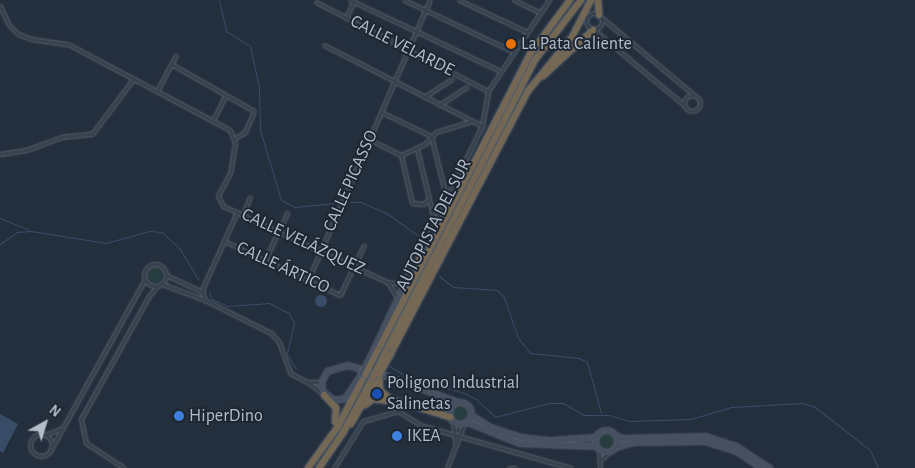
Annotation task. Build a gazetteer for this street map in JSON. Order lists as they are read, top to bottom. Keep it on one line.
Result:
{"streets":{"highway":["AUTOPISTA DEL SUR"],"street":["CALLE VELARDE","CALLE PICASSO","CALLE VELÁZQUEZ","CALLE ÁRTICO"]},"crossings":[["CALLE VELARDE","CALLE PICASSO"],["CALLE PICASSO","CALLE VELÁZQUEZ"],["CALLE PICASSO","CALLE ÁRTICO"],["CALLE VELÁZQUEZ","CALLE ÁRTICO"]],"places":["La Pata Caliente","Poligono Industrial Salinetas","HiperDino","IKEA"],"north":"top right"}
